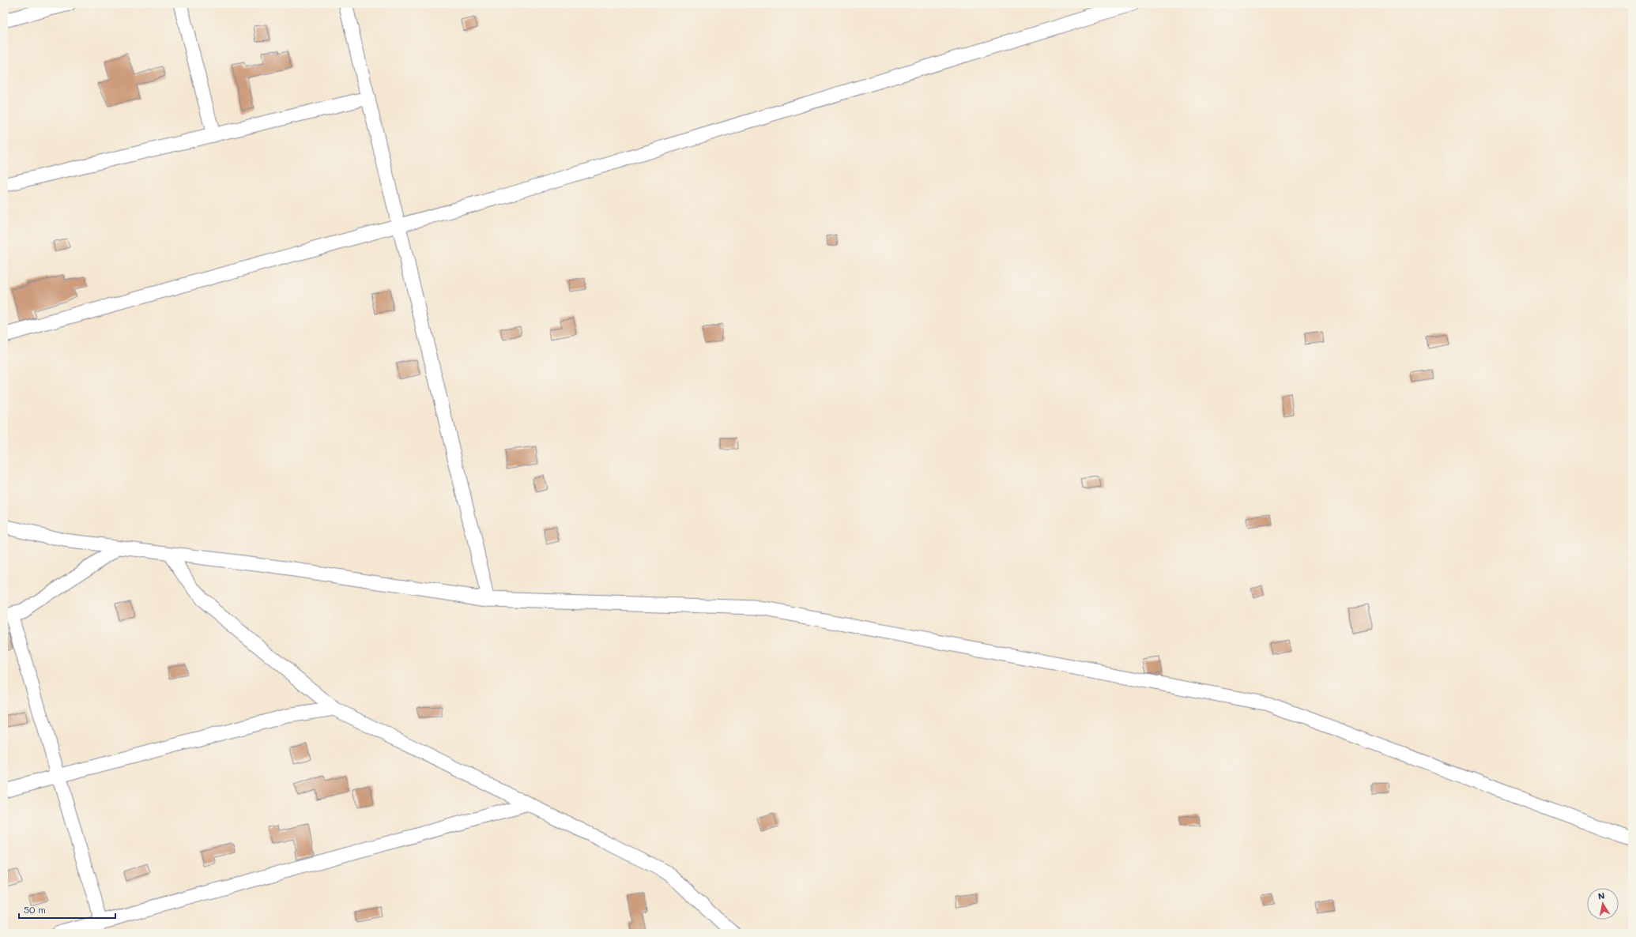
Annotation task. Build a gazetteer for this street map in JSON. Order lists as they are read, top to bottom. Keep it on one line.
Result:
{"scale_bar":"50 m","north":"top"}
